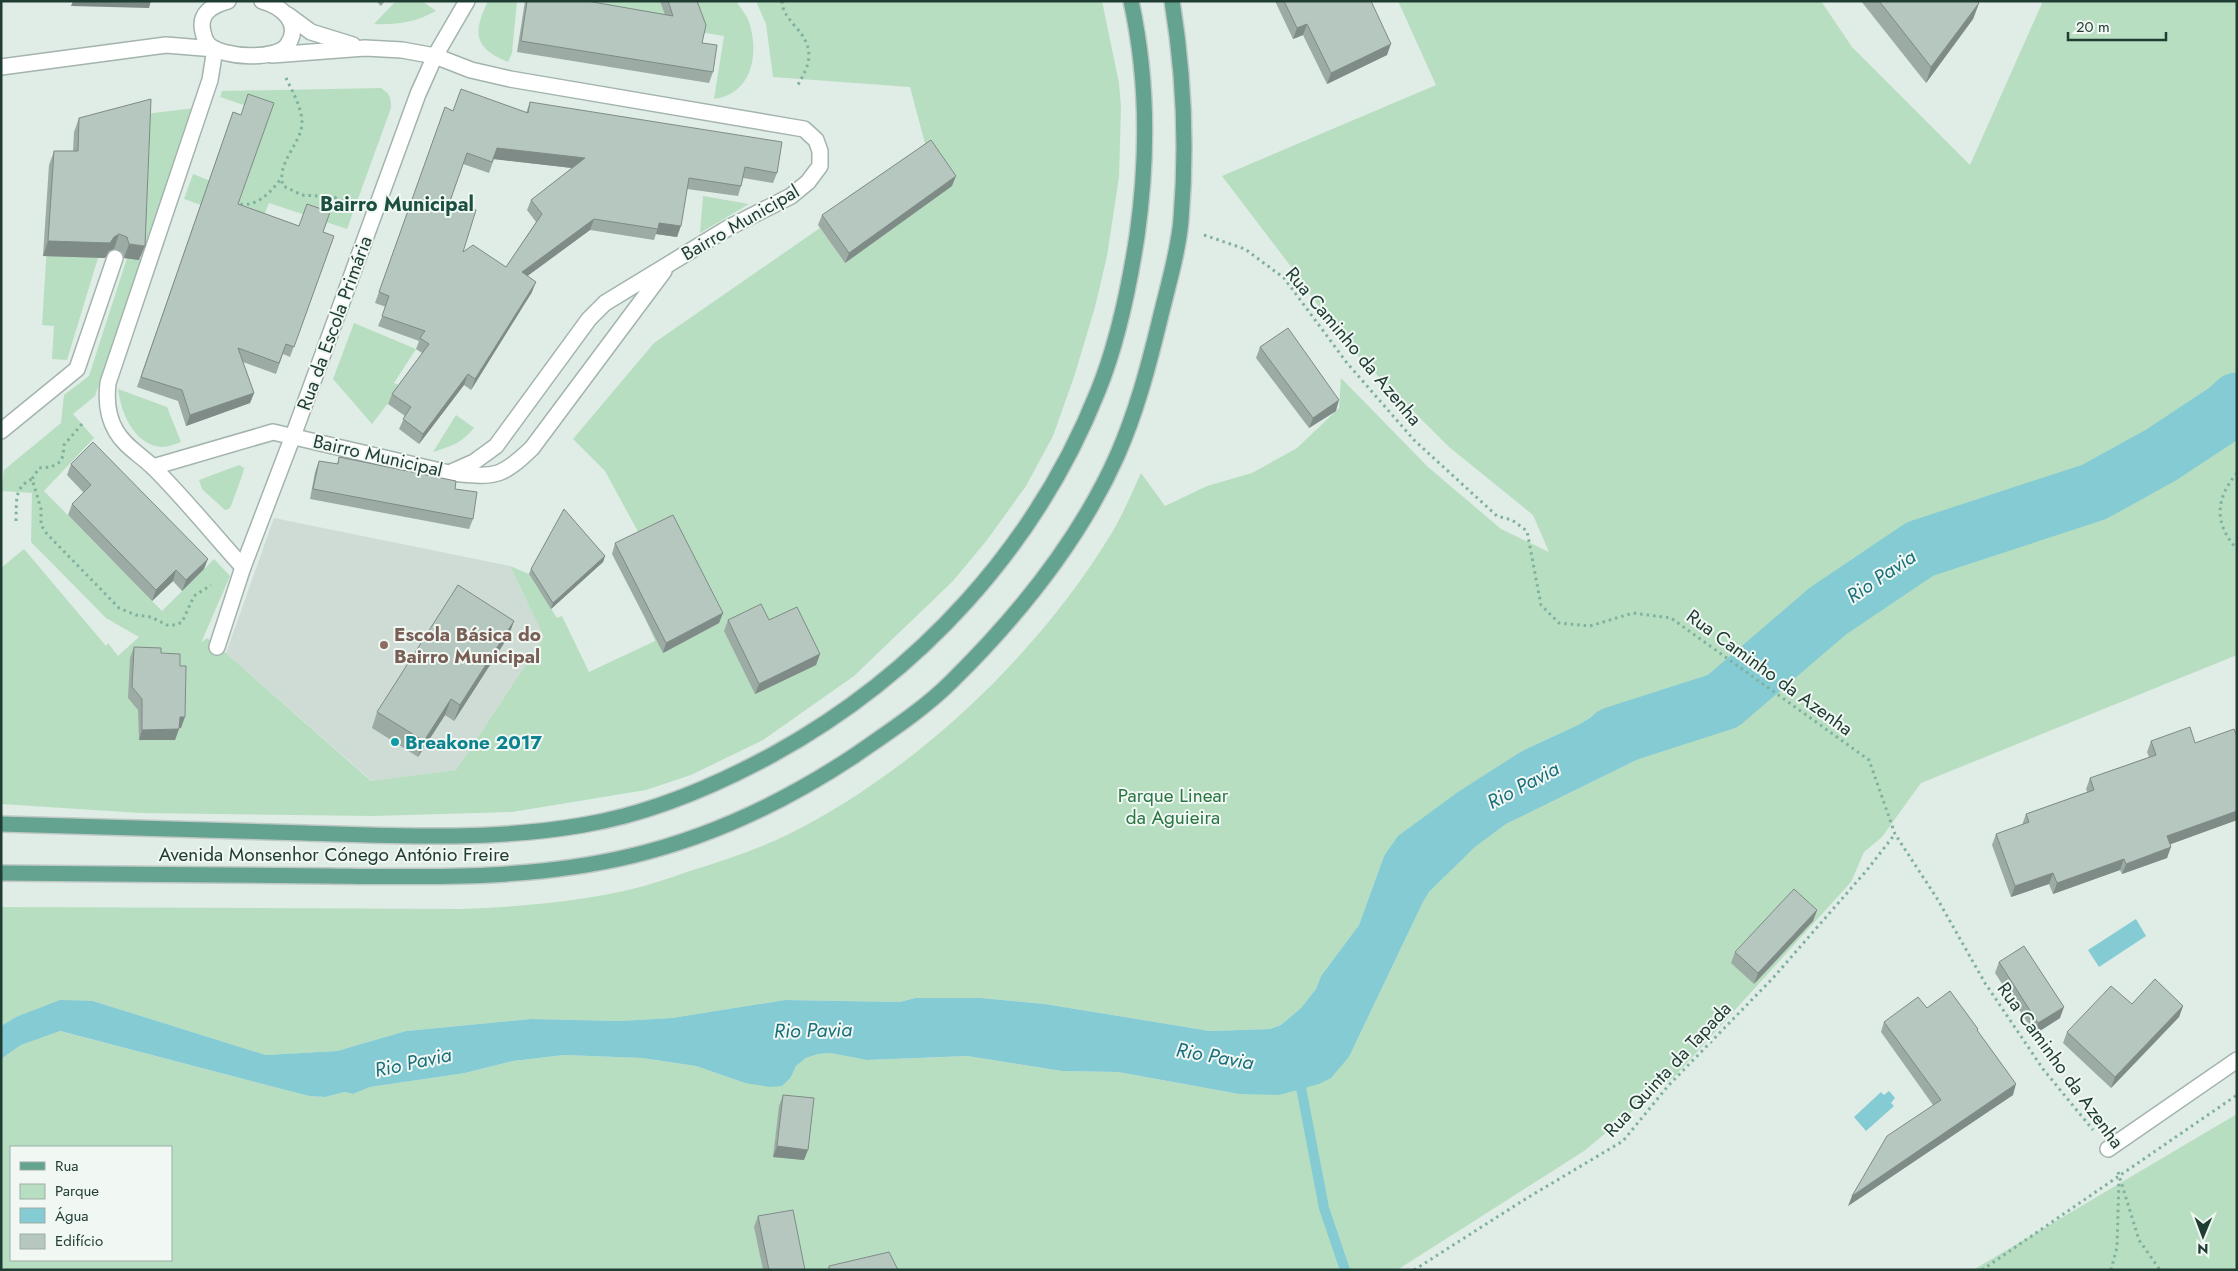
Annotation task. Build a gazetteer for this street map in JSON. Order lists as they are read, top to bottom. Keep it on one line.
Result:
{"streets":{"main road":["Avenida Monsenhor Cónego António Freire"],"street":["Bairro Municipal","Rua da Escola Primária"],"path":["Rua Caminho da Azenha","Rua Quinta da Tapada"]},"crossings":[["Bairro Municipal","Rua da Escola Primária"],["Rua Caminho da Azenha","Avenida Monsenhor Cónego António Freire"],["Rua Caminho da Azenha","Rua Quinta da Tapada"]],"districts":["Bairro Municipal"],"water":["Rio Pavia"],"parks":["Parque Linear da Aguieira"],"places":["Escola Básica do Bairro Municipal","Breakone 2017"],"legend":["Rua","Parque","Água","Edifício"],"scale_bar":"20 m","north":"bottom"}
